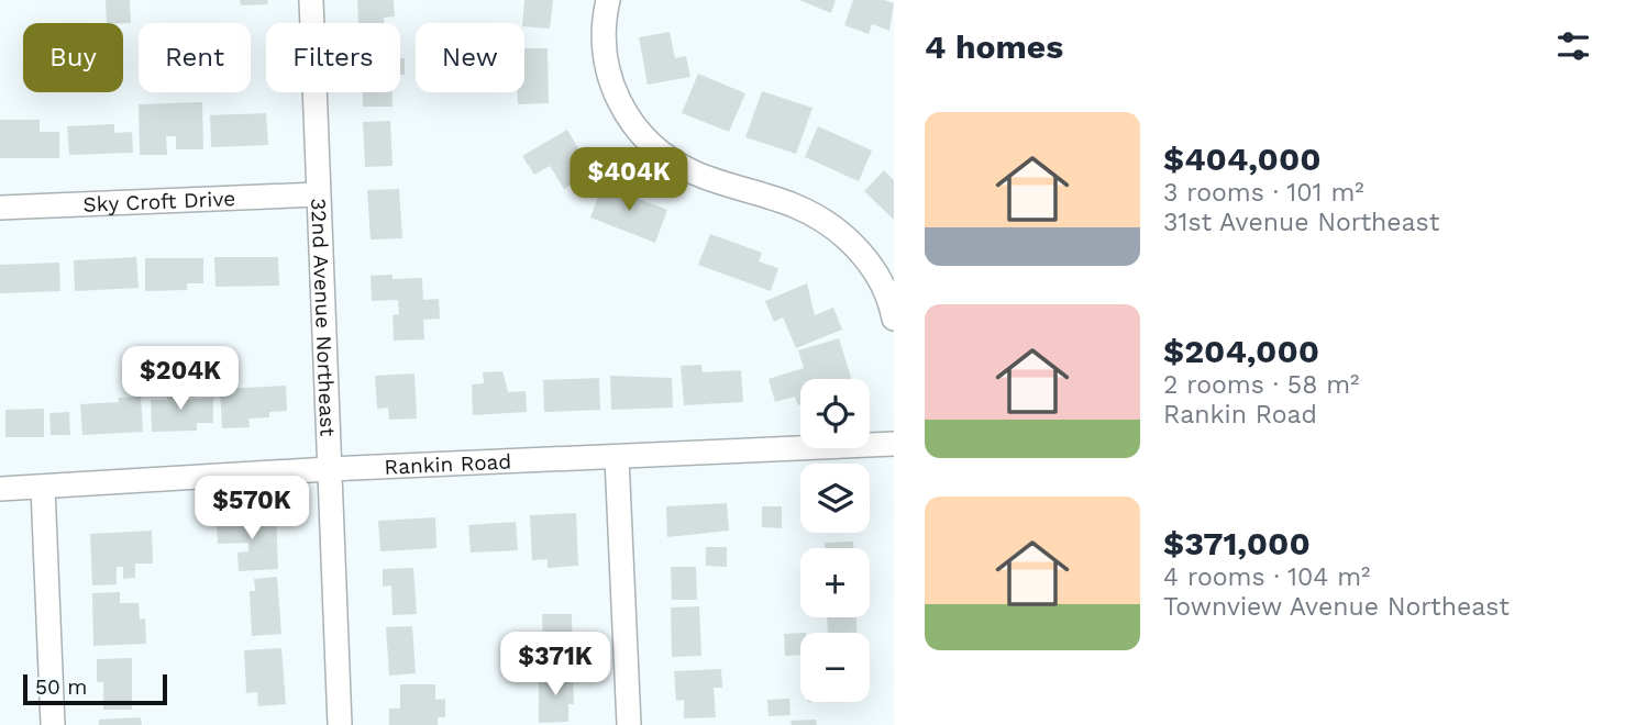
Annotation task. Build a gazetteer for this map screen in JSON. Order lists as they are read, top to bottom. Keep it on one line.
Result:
{"streets":{"street":["Sky Croft Drive","32nd Avenue Northeast","Rankin Road"]},"crossings":[["Sky Croft Drive","32nd Avenue Northeast"],["32nd Avenue Northeast","Rankin Road"]],"scale_bar":"50 m","page":{"heading":"4 homes","chip":["Buy","Rent","Filters","New"],"list":[{"name":"$404,000","note":"3 rooms · 101 m² · 31st Avenue Northeast"},{"name":"$204,000","note":"2 rooms · 58 m² · Rankin Road"},{"name":"$371,000","note":"4 rooms · 104 m² · Townview Avenue Northeast"}],"price":["$404K","$204K","$570K","$371K"],"map_buttons":["+","−"],"scale":"50 m"}}
